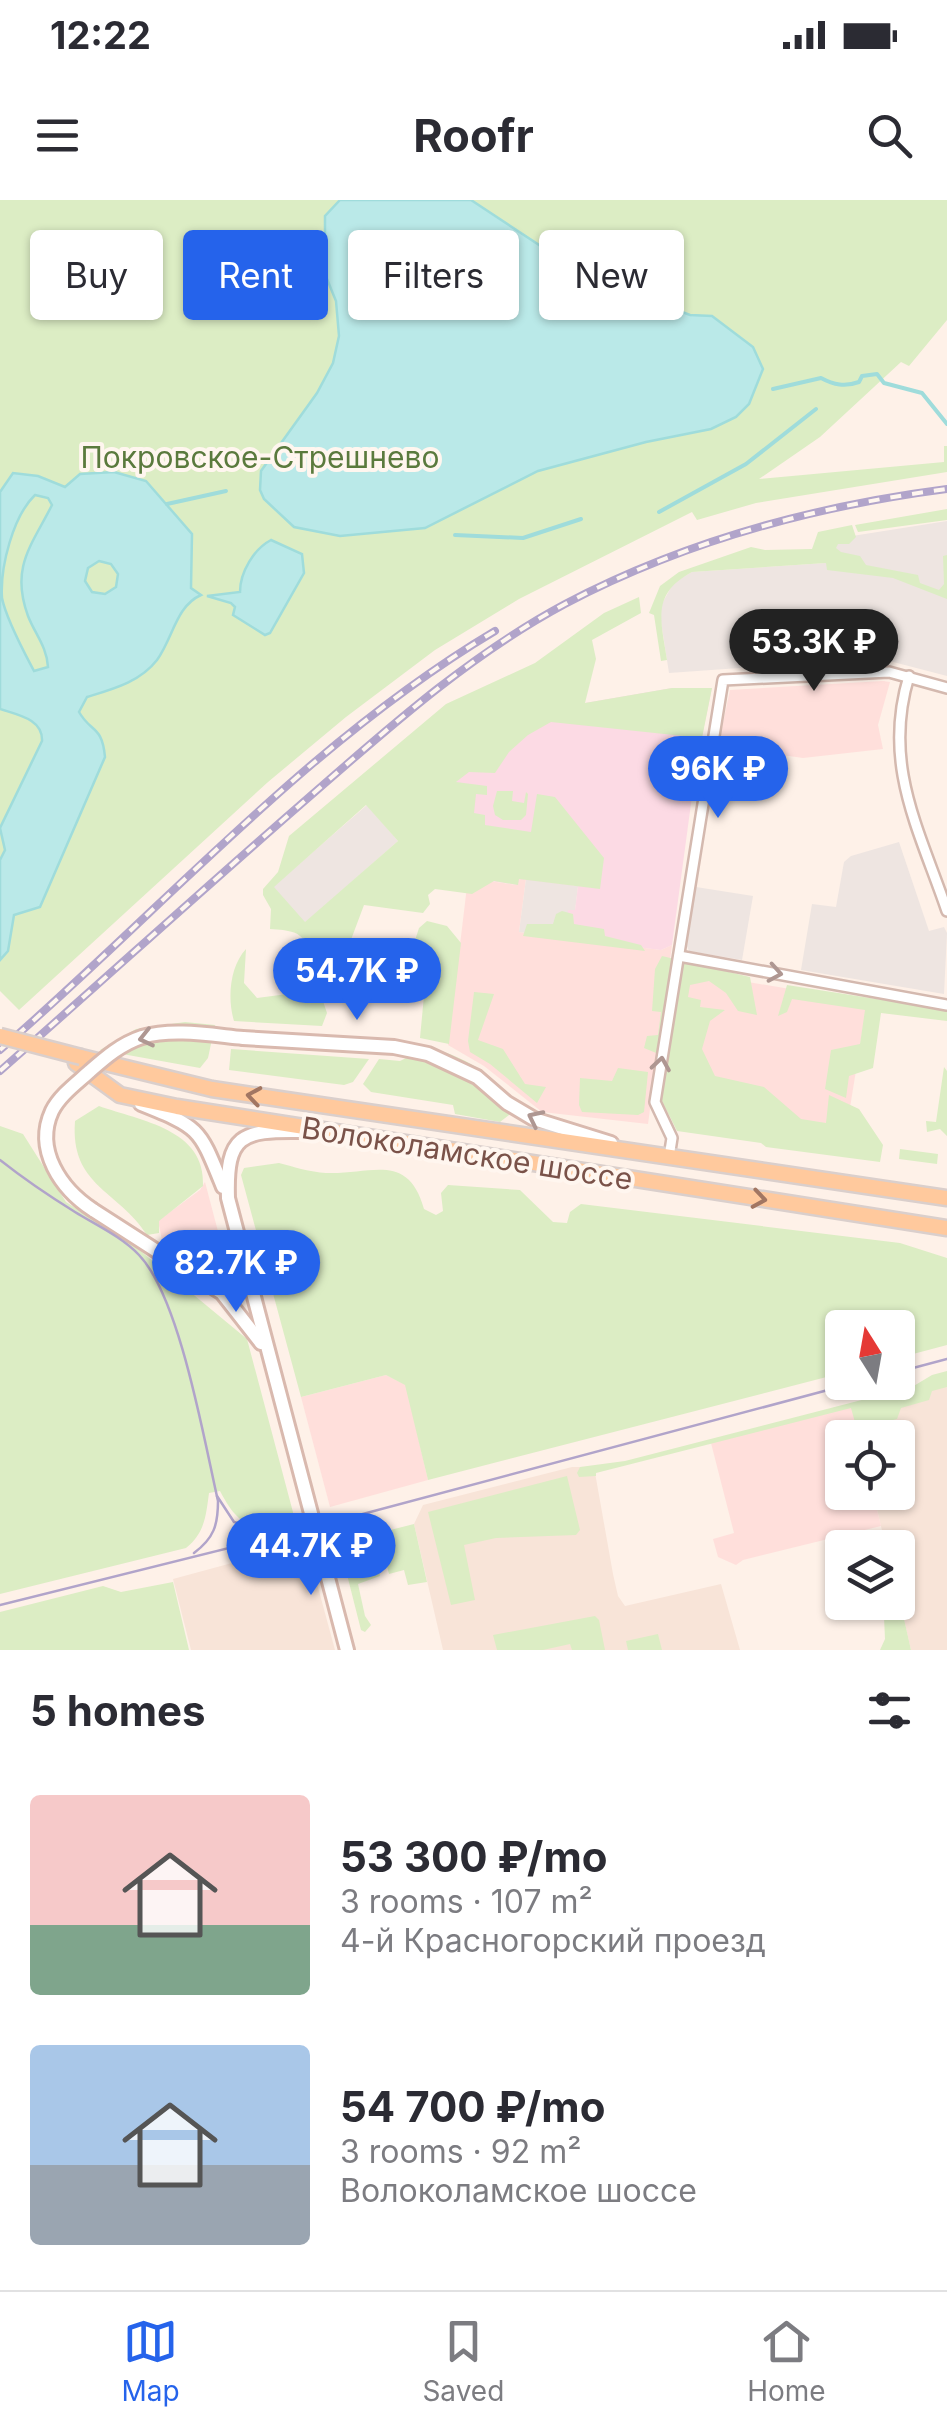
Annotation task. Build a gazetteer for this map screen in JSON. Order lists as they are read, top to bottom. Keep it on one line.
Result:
{"streets":{"main road":["Волоколамское шоссе"]},"parks":["Покровское-Стрешнево"],"north":"top","page":{"status":"12:22","header":"Roofr","chip":["Buy","Rent","Filters","New"],"price":["53.3K ₽","96K ₽","54.7K ₽","82.7K ₽","44.7K ₽"],"heading":"5 homes","list":[{"name":"53 300 ₽/mo","note":"3 rooms · 107 m² · 4-й Красногорский проезд"},{"name":"54 700 ₽/mo","note":"3 rooms · 92 m² · Волоколамское шоссе"}],"tabs":["Map","Saved","Home"]}}
